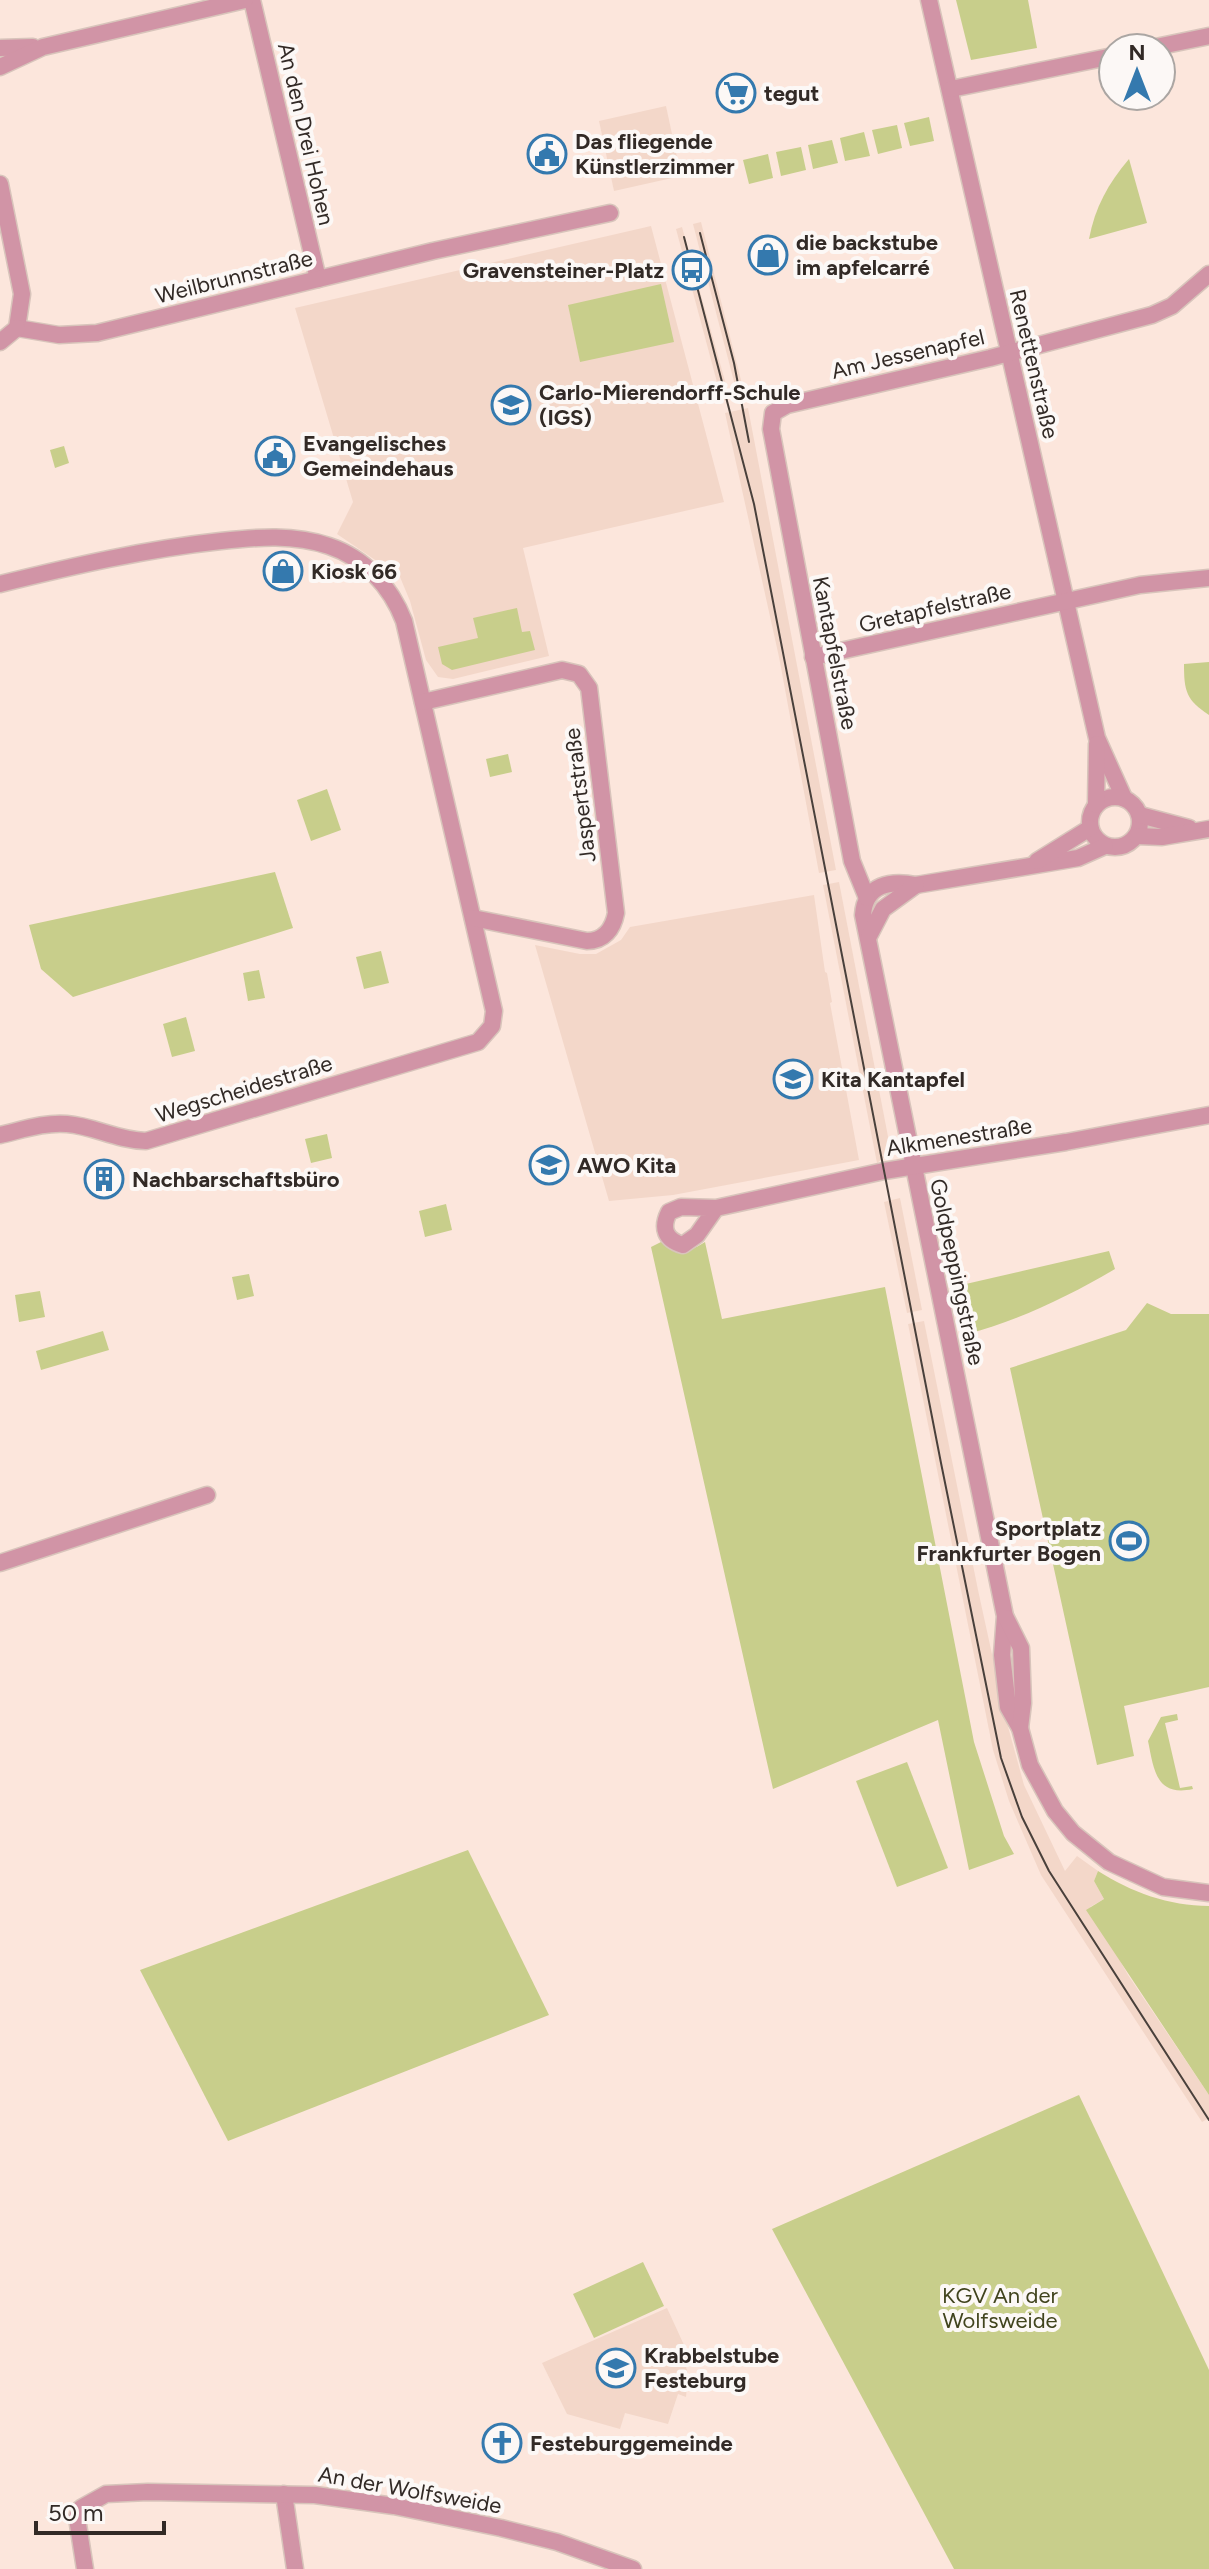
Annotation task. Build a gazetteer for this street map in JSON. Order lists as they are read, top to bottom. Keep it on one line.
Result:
{"streets":{"street":["An den Drei Hohen","Weilbrunnstraße","Am Jessenapfel","Renettenstraße","Gretapfelstraße","Kantapfelstraße","Jaspertstraße","Wegscheidestraße","Alkmenestraße","Goldpeppingstraße","An der Wolfsweide"]},"crossings":[["An den Drei Hohen","Weilbrunnstraße"],["Am Jessenapfel","Renettenstraße"],["Am Jessenapfel","Kantapfelstraße"],["Renettenstraße","Gretapfelstraße"],["Gretapfelstraße","Kantapfelstraße"],["Kantapfelstraße","Goldpeppingstraße"],["Jaspertstraße","Wegscheidestraße"],["Alkmenestraße","Goldpeppingstraße"]],"parks":["KGV An der Wolfsweide"],"places":{"supermarket":["tegut"],"public building":["Das fliegende Künstlerzimmer","Evangelisches Gemeindehaus"],"shop":["die backstube im apfelcarré","Kiosk 66"],"bus stop":["Gravensteiner-Platz"],"school or university":["Carlo-Mierendorff-Schule (IGS)","Kita Kantapfel","AWO Kita","Krabbelstube Festeburg"],"building":["Nachbarschaftsbüro"],"sports":["Sportplatz Frankfurter Bogen"],"church":["Festeburggemeinde"]},"scale_bar":"50 m","north":"top"}
